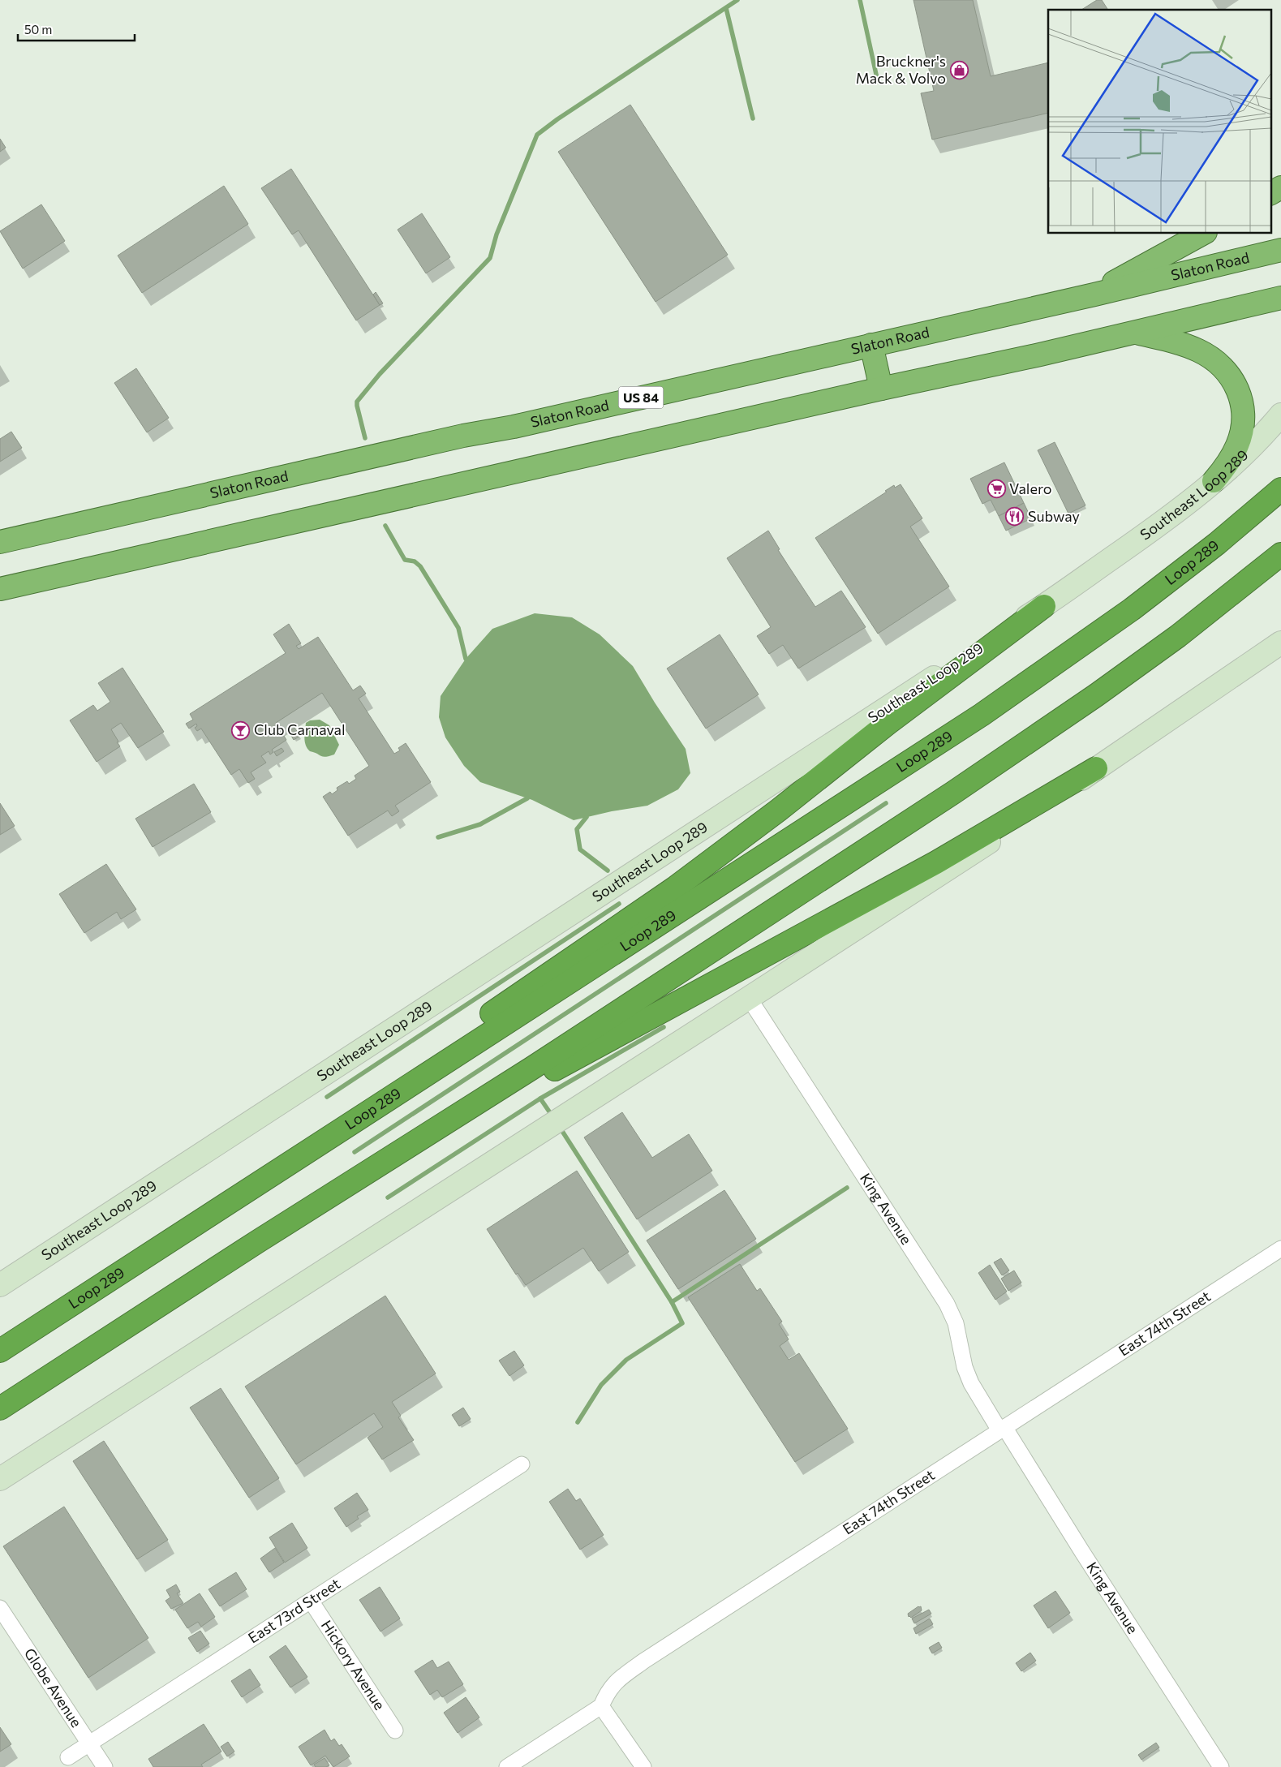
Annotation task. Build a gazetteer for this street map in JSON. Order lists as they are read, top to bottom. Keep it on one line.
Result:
{"streets":{"highway":["Slaton Road","US 84","Loop 289"],"main road":["Southeast Loop 289"],"street":["King Avenue","East 74th Street","East 73rd Street","Hickory Avenue","Globe Avenue"]},"crossings":[["King Avenue","East 74th Street"],["East 73rd Street","Hickory Avenue"],["East 73rd Street","Globe Avenue"]],"places":{"shop":["Bruckner's Mack & Volvo"],"supermarket":["Valero"],"restaurant":["Subway"],"bar":["Club Carnaval"]},"scale_bar":"50 m"}
